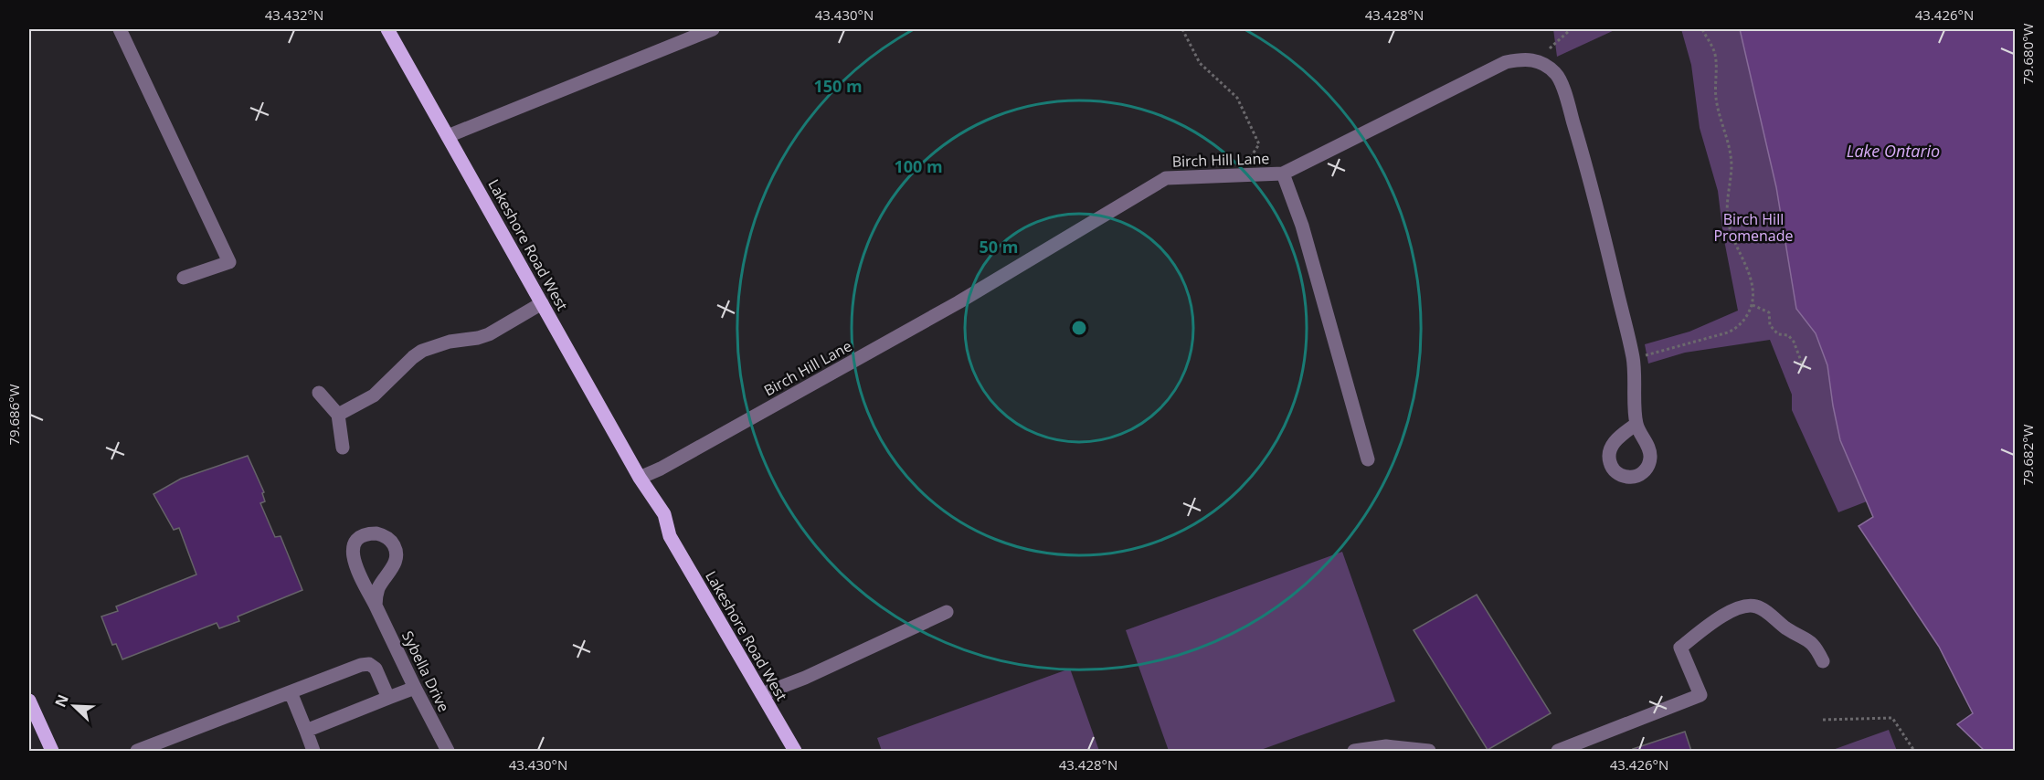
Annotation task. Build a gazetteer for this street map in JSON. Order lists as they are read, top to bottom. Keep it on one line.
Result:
{"streets":{"main road":["Lakeshore Road West"],"street":["Birch Hill Lane","Sybella Drive"]},"crossings":[["Birch Hill Lane","Lakeshore Road West"]],"water":["Lake Ontario"],"parks":["Birch Hill Promenade"],"north":"top left","coordinates":["43.432°N","43.430°N","43.428°N","43.426°N","79.680°W","79.686°W","79.682°W"],"rings":["150 m","100 m","50 m"]}
